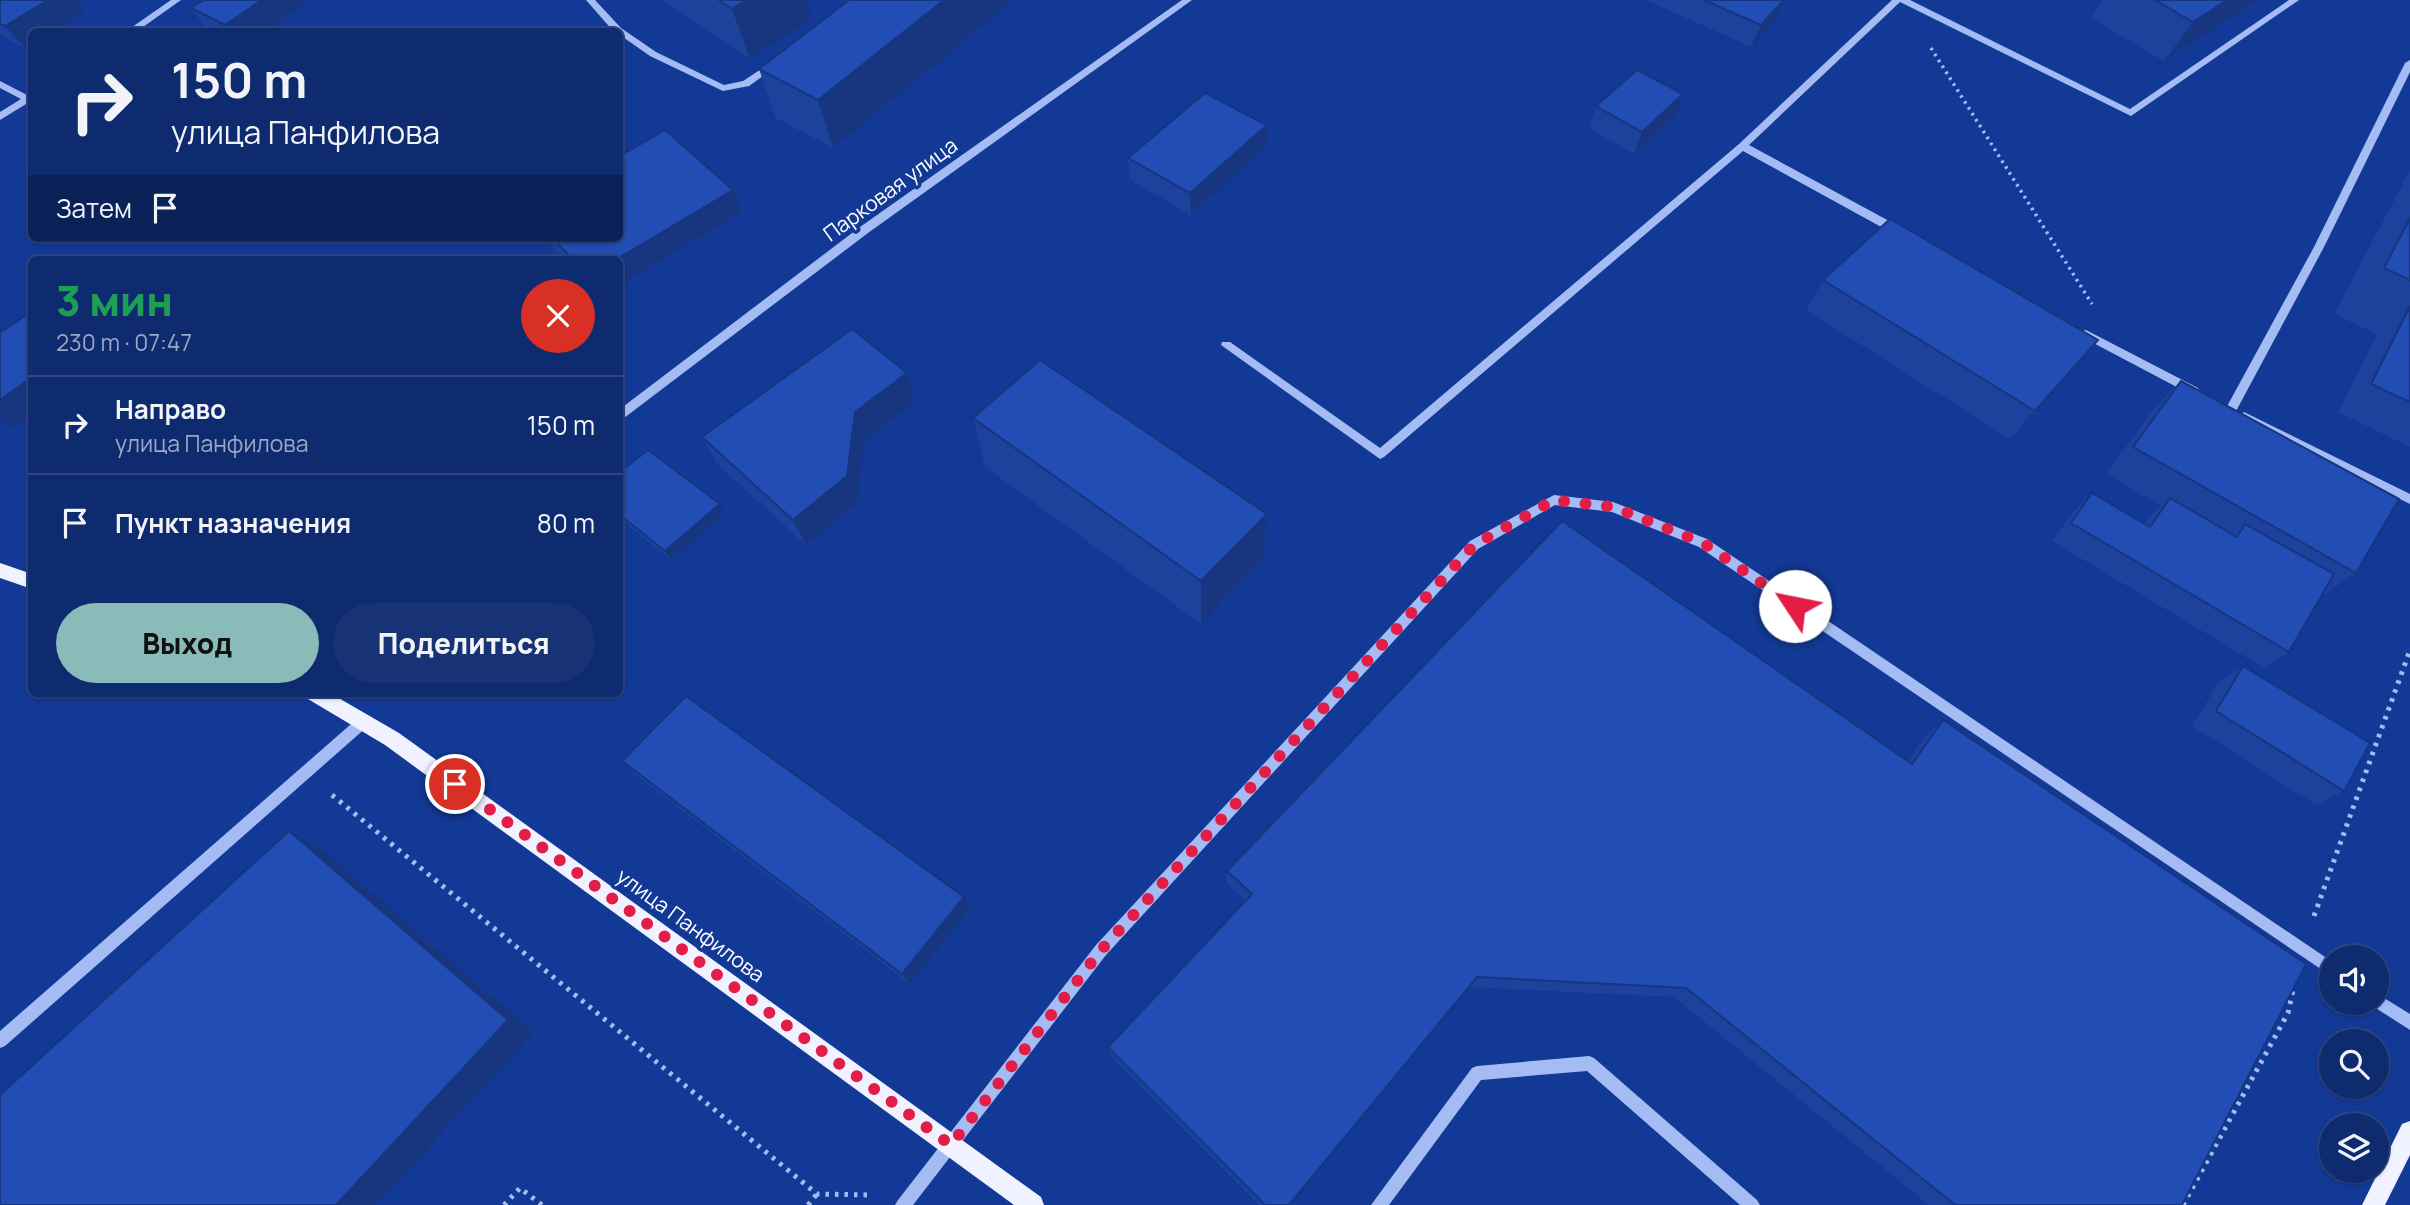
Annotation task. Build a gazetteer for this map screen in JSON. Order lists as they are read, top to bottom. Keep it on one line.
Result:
{"streets":{"main road":["улица Панфилова"],"street":["Парковая улица"]},"page":{"turn":["150 m","улица Панфилова"],"then":"Затем","heading":["3 мин","230 m · 07:47"],"list":[{"name":"Направо","note":"улица Панфилова","value":"150 m"},{"name":"Пункт назначения","value":"80 m"}],"buttons":["Выход","Поделиться"]}}
